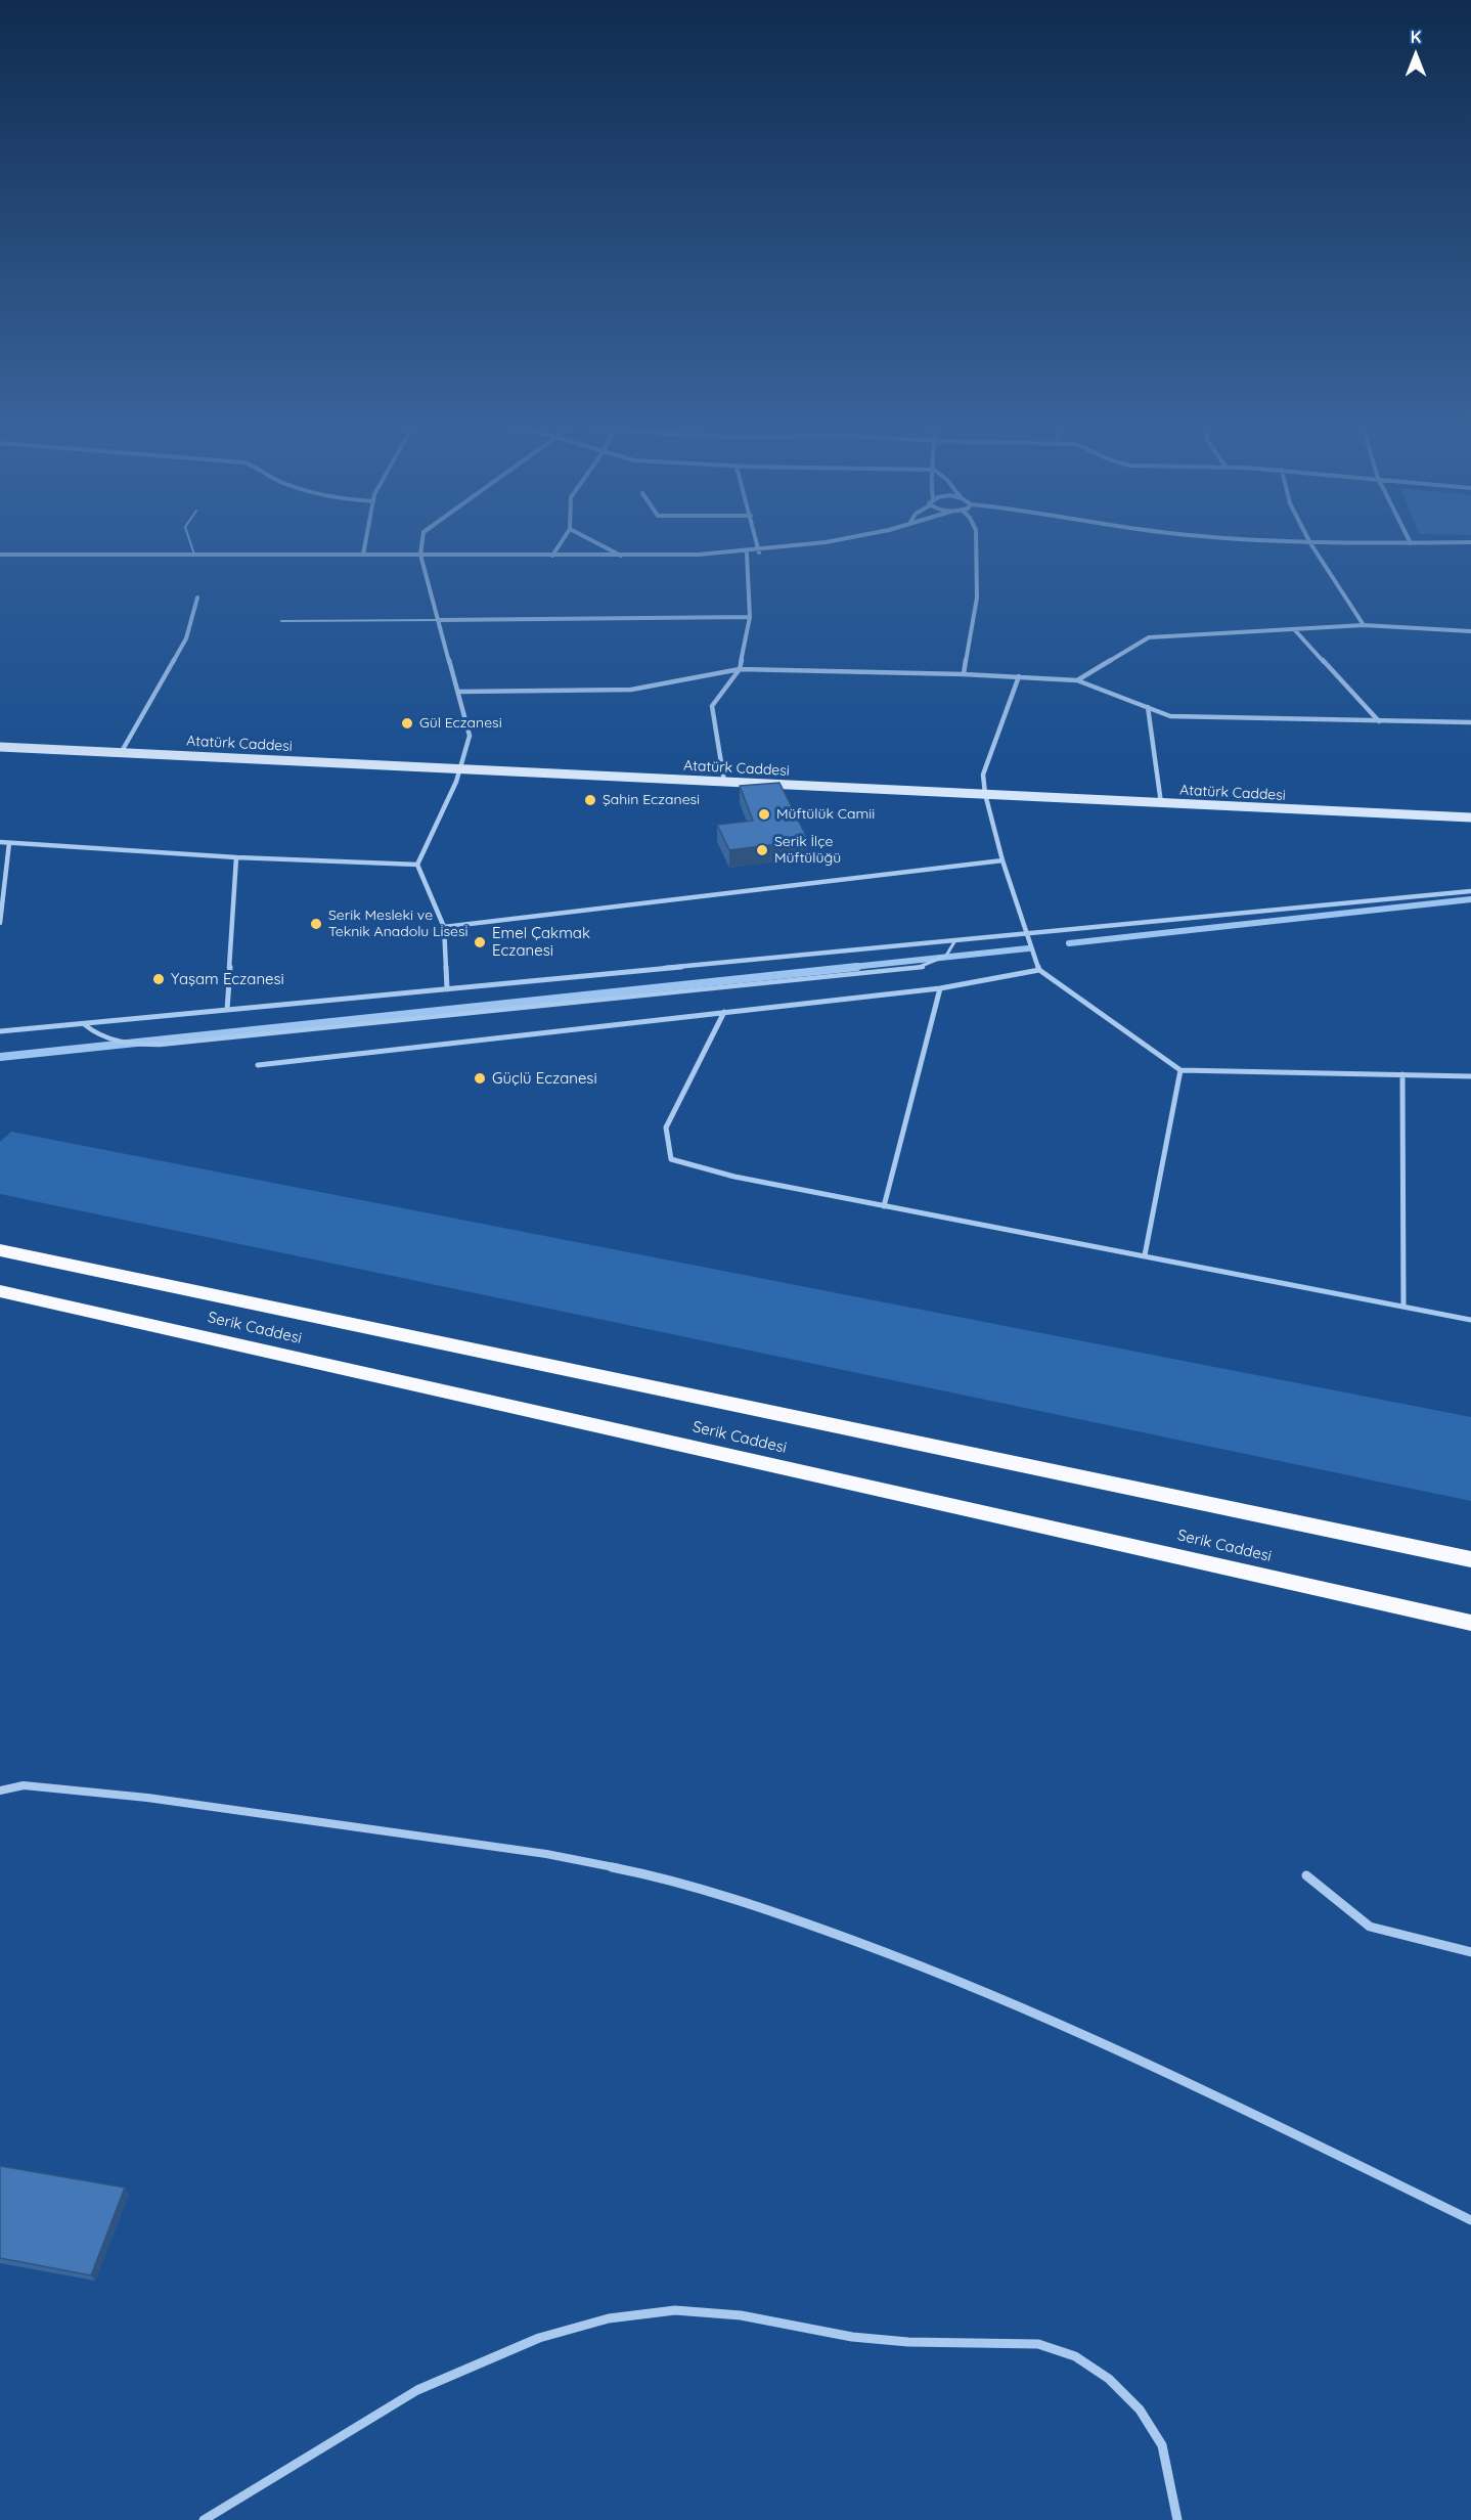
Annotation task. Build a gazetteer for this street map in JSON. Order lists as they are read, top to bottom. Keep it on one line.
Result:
{"streets":{"highway":["Serik Caddesi"],"main road":["Atatürk Caddesi"]},"places":["Gül Eczanesi","Şahin Eczanesi","Müftülük Camii","Serik İlçe Müftülüğü","Serik Mesleki ve Teknik Anadolu Lisesi","Emel Çakmak Eczanesi","Yaşam Eczanesi","Güçlü Eczanesi"],"north":"top"}
